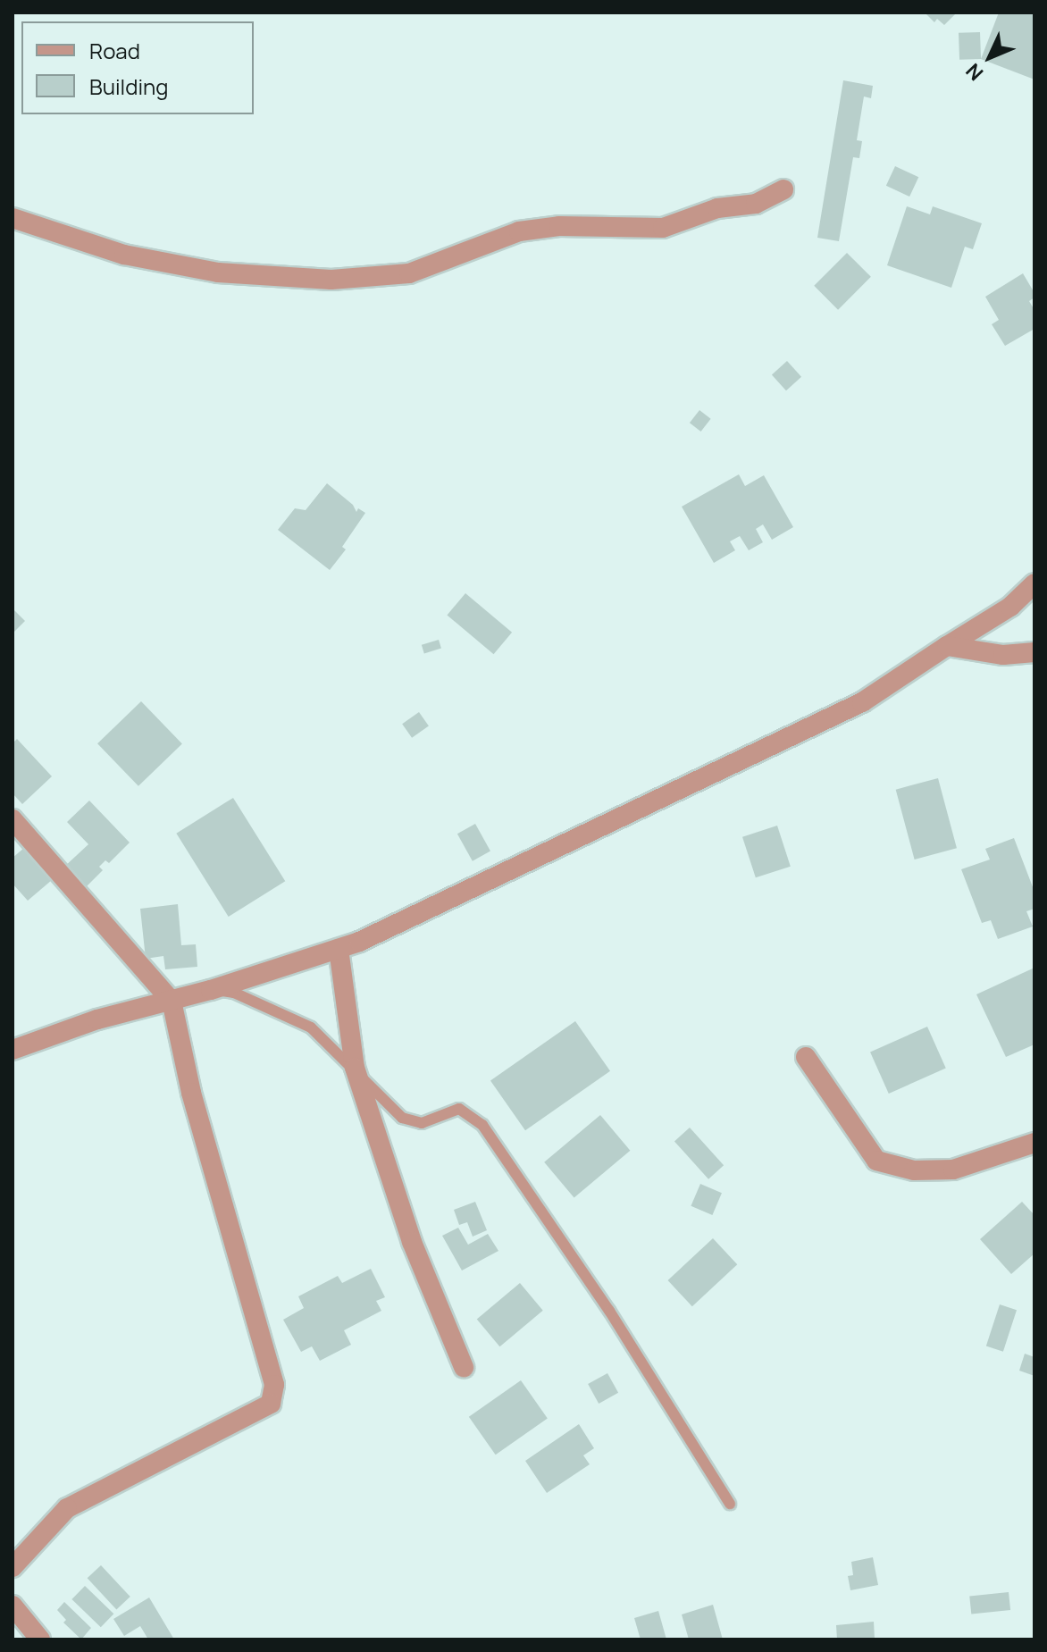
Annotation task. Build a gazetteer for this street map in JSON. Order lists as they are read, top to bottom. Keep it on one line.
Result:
{"legend":["Road","Building"],"north":"bottom left"}
